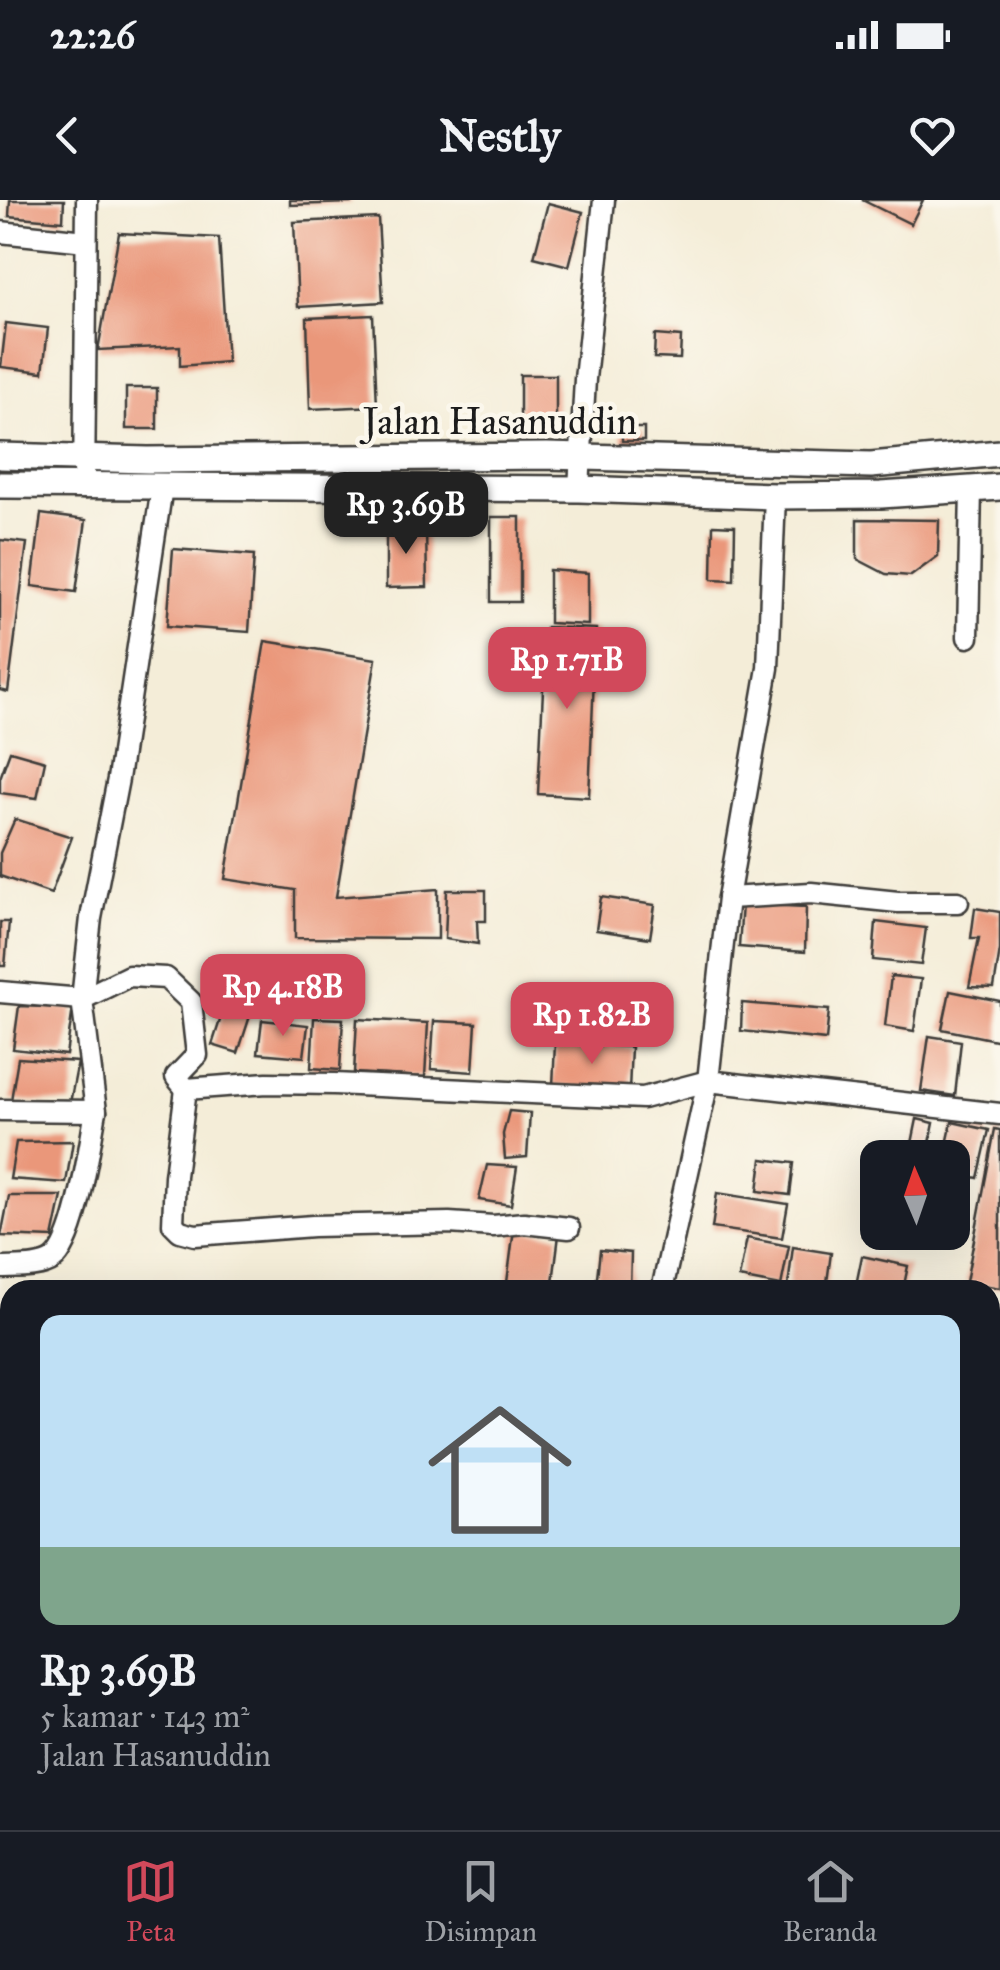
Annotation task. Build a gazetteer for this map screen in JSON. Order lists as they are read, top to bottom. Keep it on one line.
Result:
{"streets":{"street":["Jalan Hasanuddin"]},"north":"top","page":{"status":"22:26","header":"Nestly","price":["Rp 3.69B","Rp 1.71B","Rp 4.18B","Rp 1.82B"],"list":[{"name":"Rp 3.69B","note":"5 kamar · 143 m² · Jalan Hasanuddin"}],"tabs":["Peta","Disimpan","Beranda"]}}
